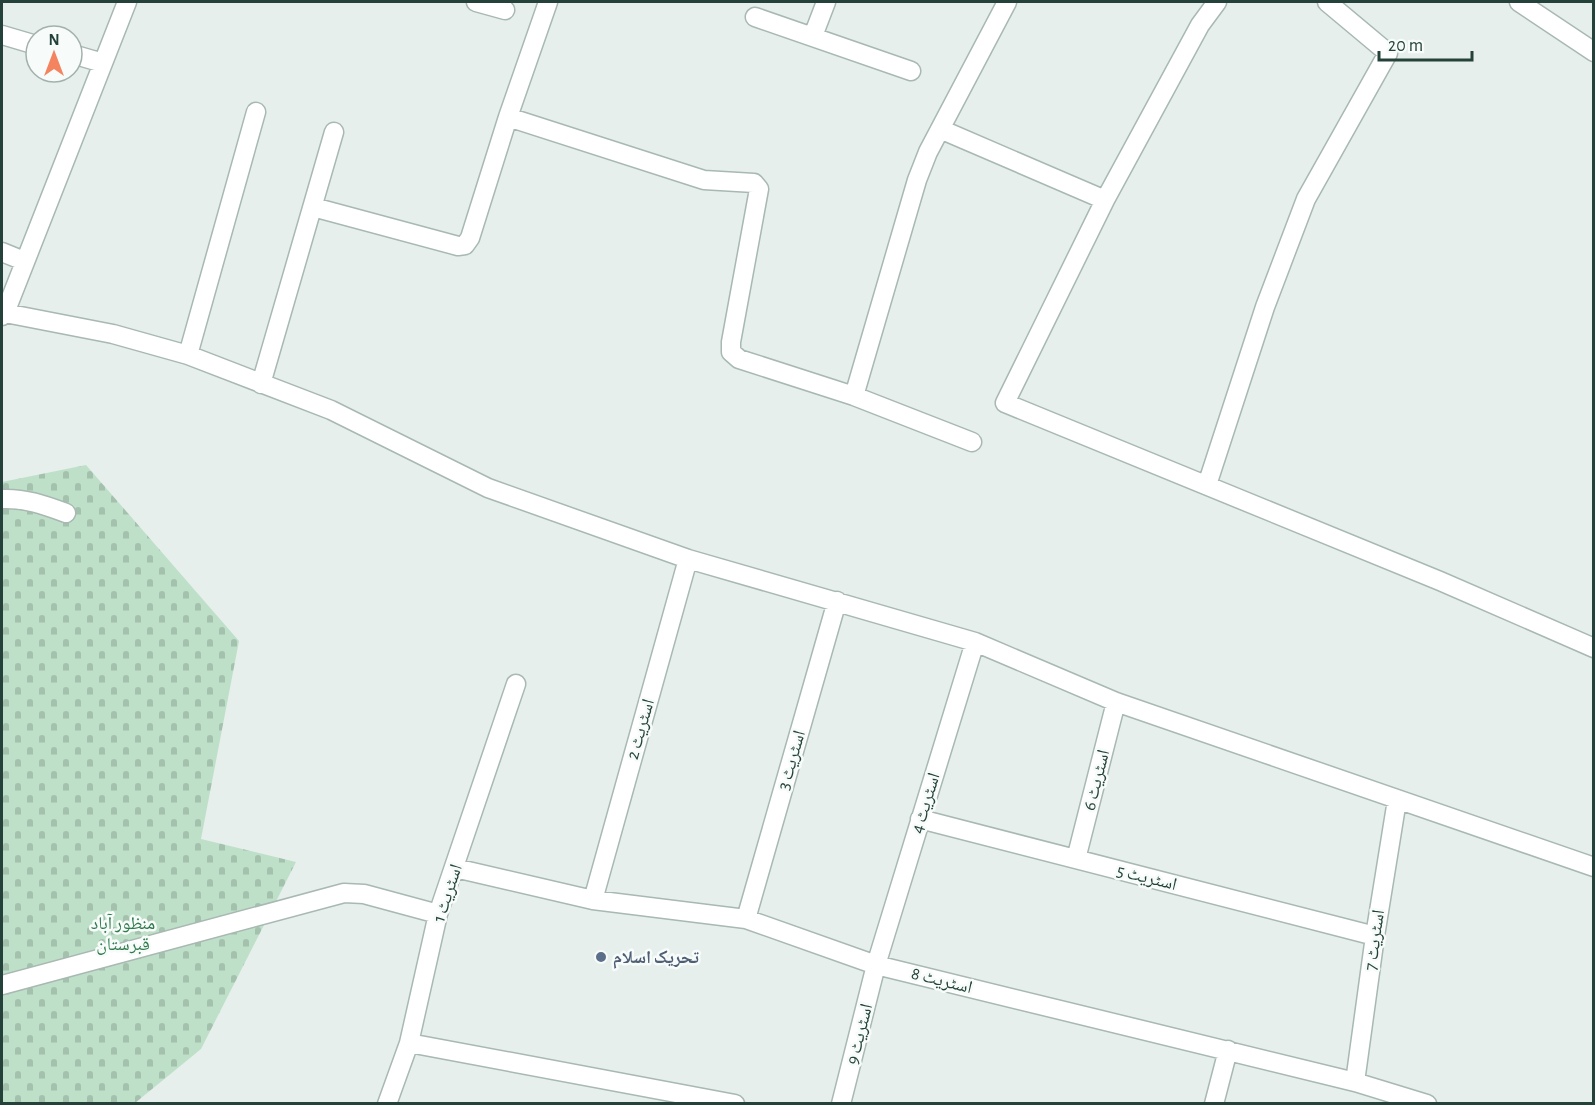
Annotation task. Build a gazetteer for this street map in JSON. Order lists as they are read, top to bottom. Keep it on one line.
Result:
{"streets":{"street":["اسٹریٹ 2","اسٹریٹ 3","اسٹریٹ 6","اسٹریٹ 4","اسٹریٹ 5","اسٹریٹ 1","اسٹریٹ 7","اسٹریٹ 8","اسٹریٹ 9"]},"crossings":[["اسٹریٹ 2","اسٹریٹ 8"],["اسٹریٹ 3","اسٹریٹ 8"],["اسٹریٹ 6","اسٹریٹ 5"],["اسٹریٹ 4","اسٹریٹ 5"],["اسٹریٹ 4","اسٹریٹ 8"],["اسٹریٹ 4","اسٹریٹ 9"],["اسٹریٹ 5","اسٹریٹ 7"],["اسٹریٹ 1","اسٹریٹ 8"],["اسٹریٹ 7","اسٹریٹ 8"],["اسٹریٹ 8","اسٹریٹ 9"]],"parks":["منظور آباد قبرستان"],"places":["تحریک اسلام"],"scale_bar":"20 m","north":"top"}
